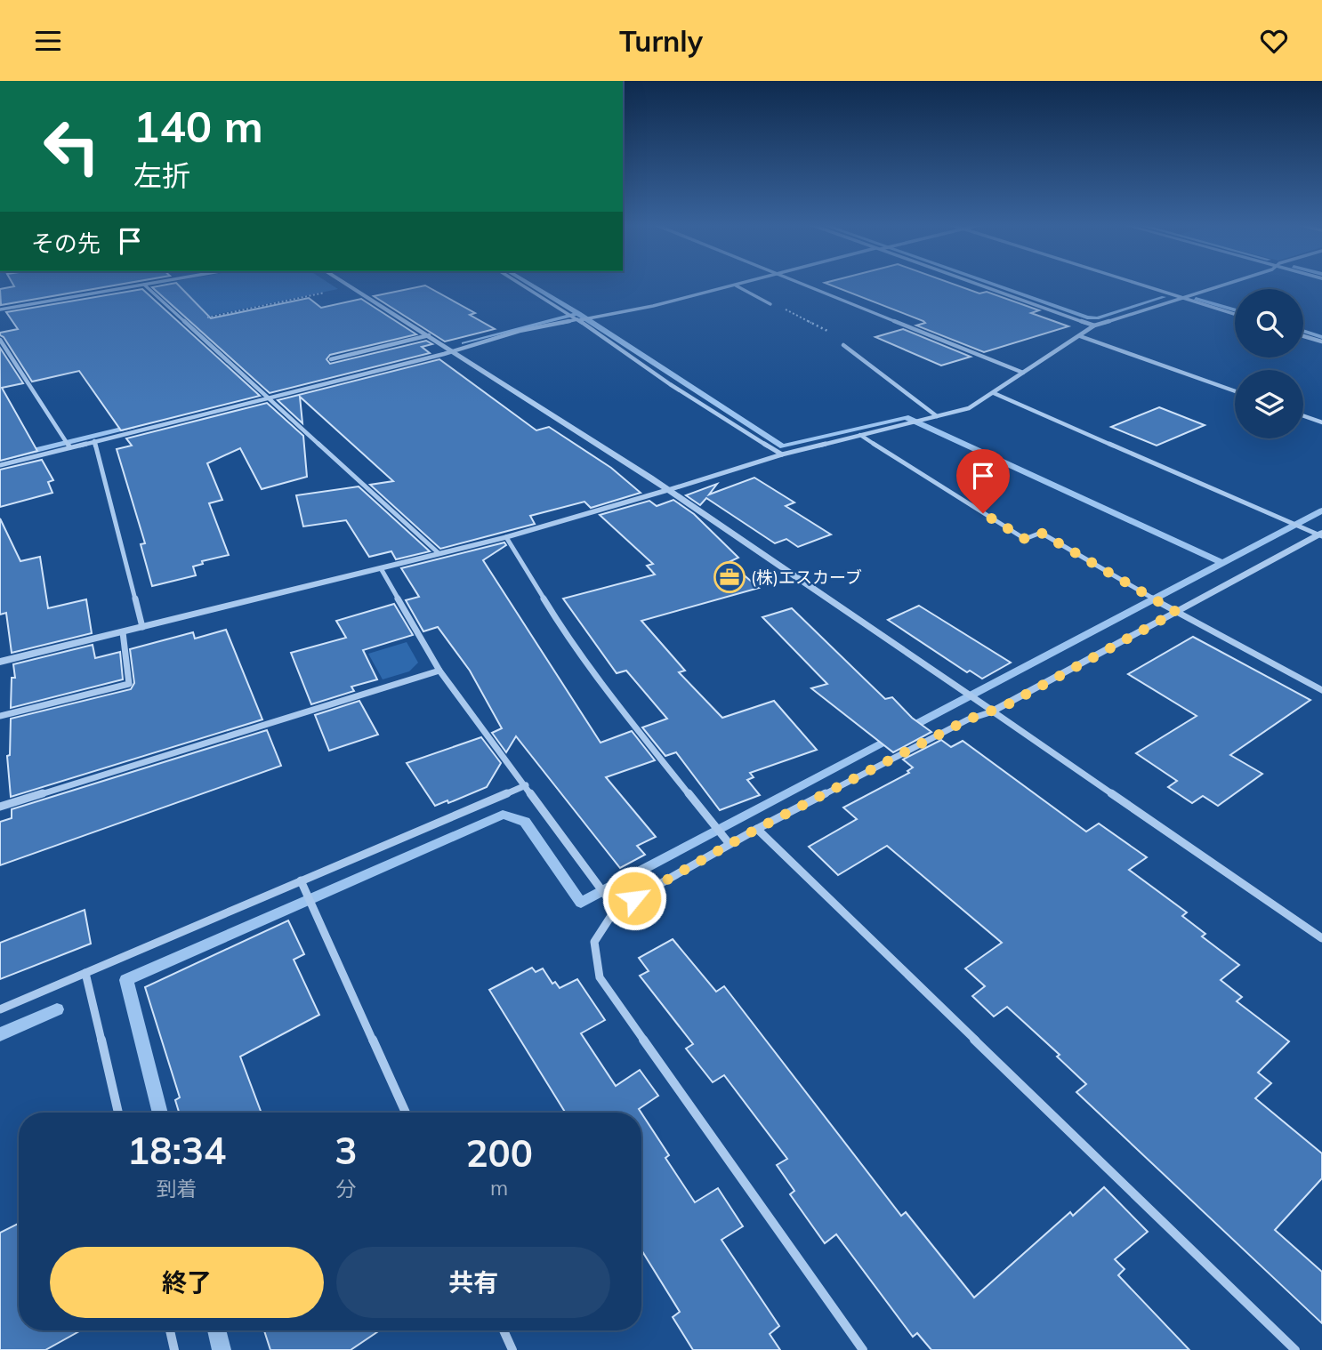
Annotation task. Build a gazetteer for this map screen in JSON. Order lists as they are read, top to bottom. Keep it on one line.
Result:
{"places":{"office":["(株)エスカーブ"]},"page":{"header":"Turnly","turn":["140 m","左折"],"then":"その先","eta":["18:34","到着","3","分","200","m"],"buttons":["終了","共有"]}}
